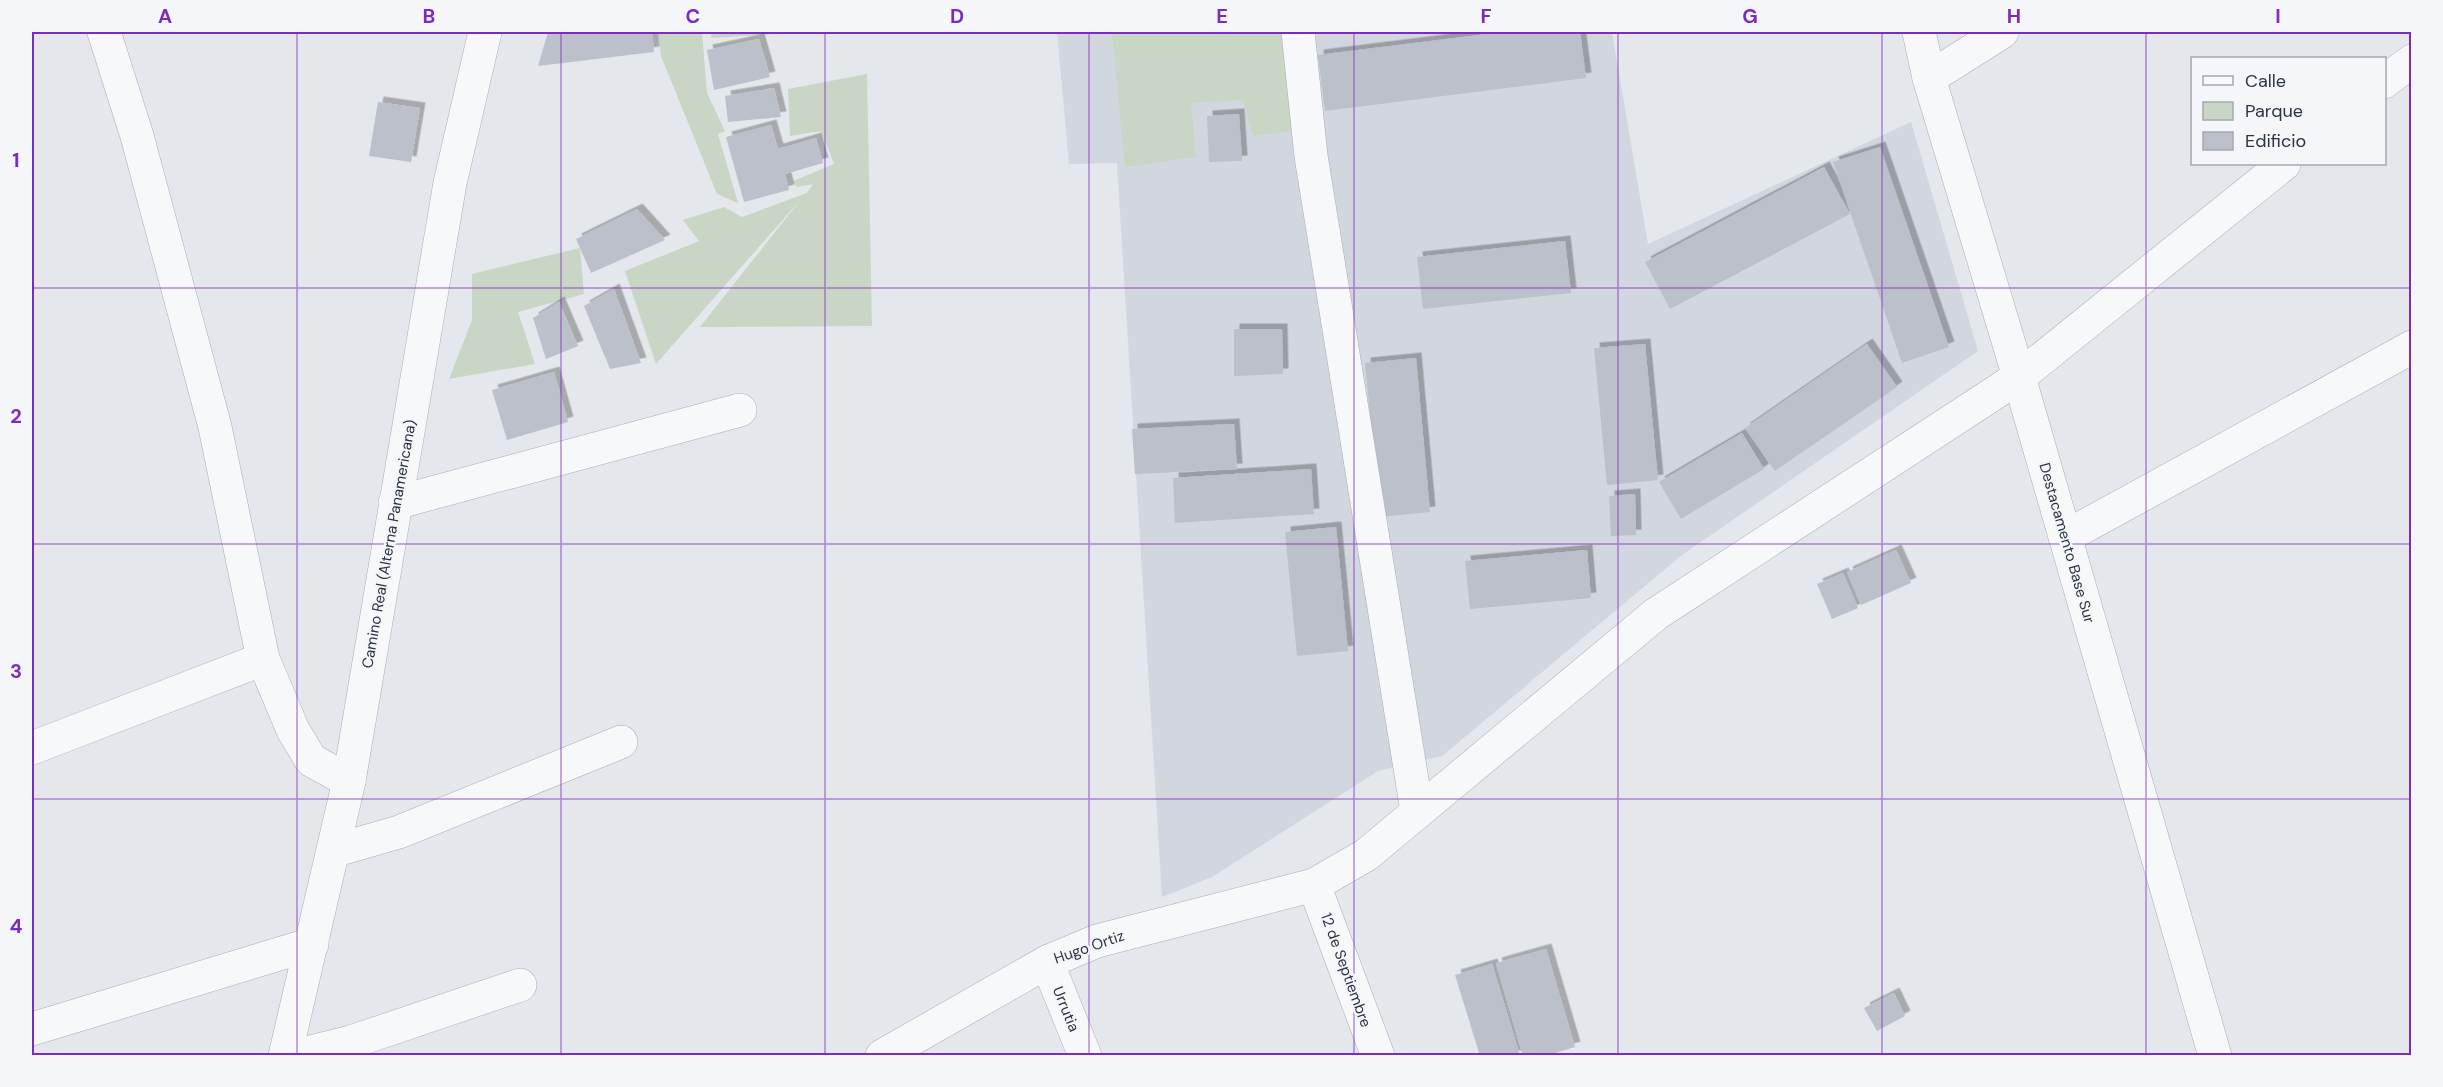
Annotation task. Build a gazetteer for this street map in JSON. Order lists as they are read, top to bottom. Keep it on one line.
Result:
{"streets":{"street":["Destacamento Base Sur","Camino Real (Alterna Panamericana)","Hugo Ortiz","12 de Septiembre","Urrutia"]},"crossings":[["Destacamento Base Sur","Hugo Ortiz"],["Hugo Ortiz","12 de Septiembre"],["Hugo Ortiz","Urrutia"]],"legend":["Calle","Parque","Edificio"],"grid":{"columns":["A","B","C","D","E","F","G","H","I"],"rows":["1","2","3","4"]}}
